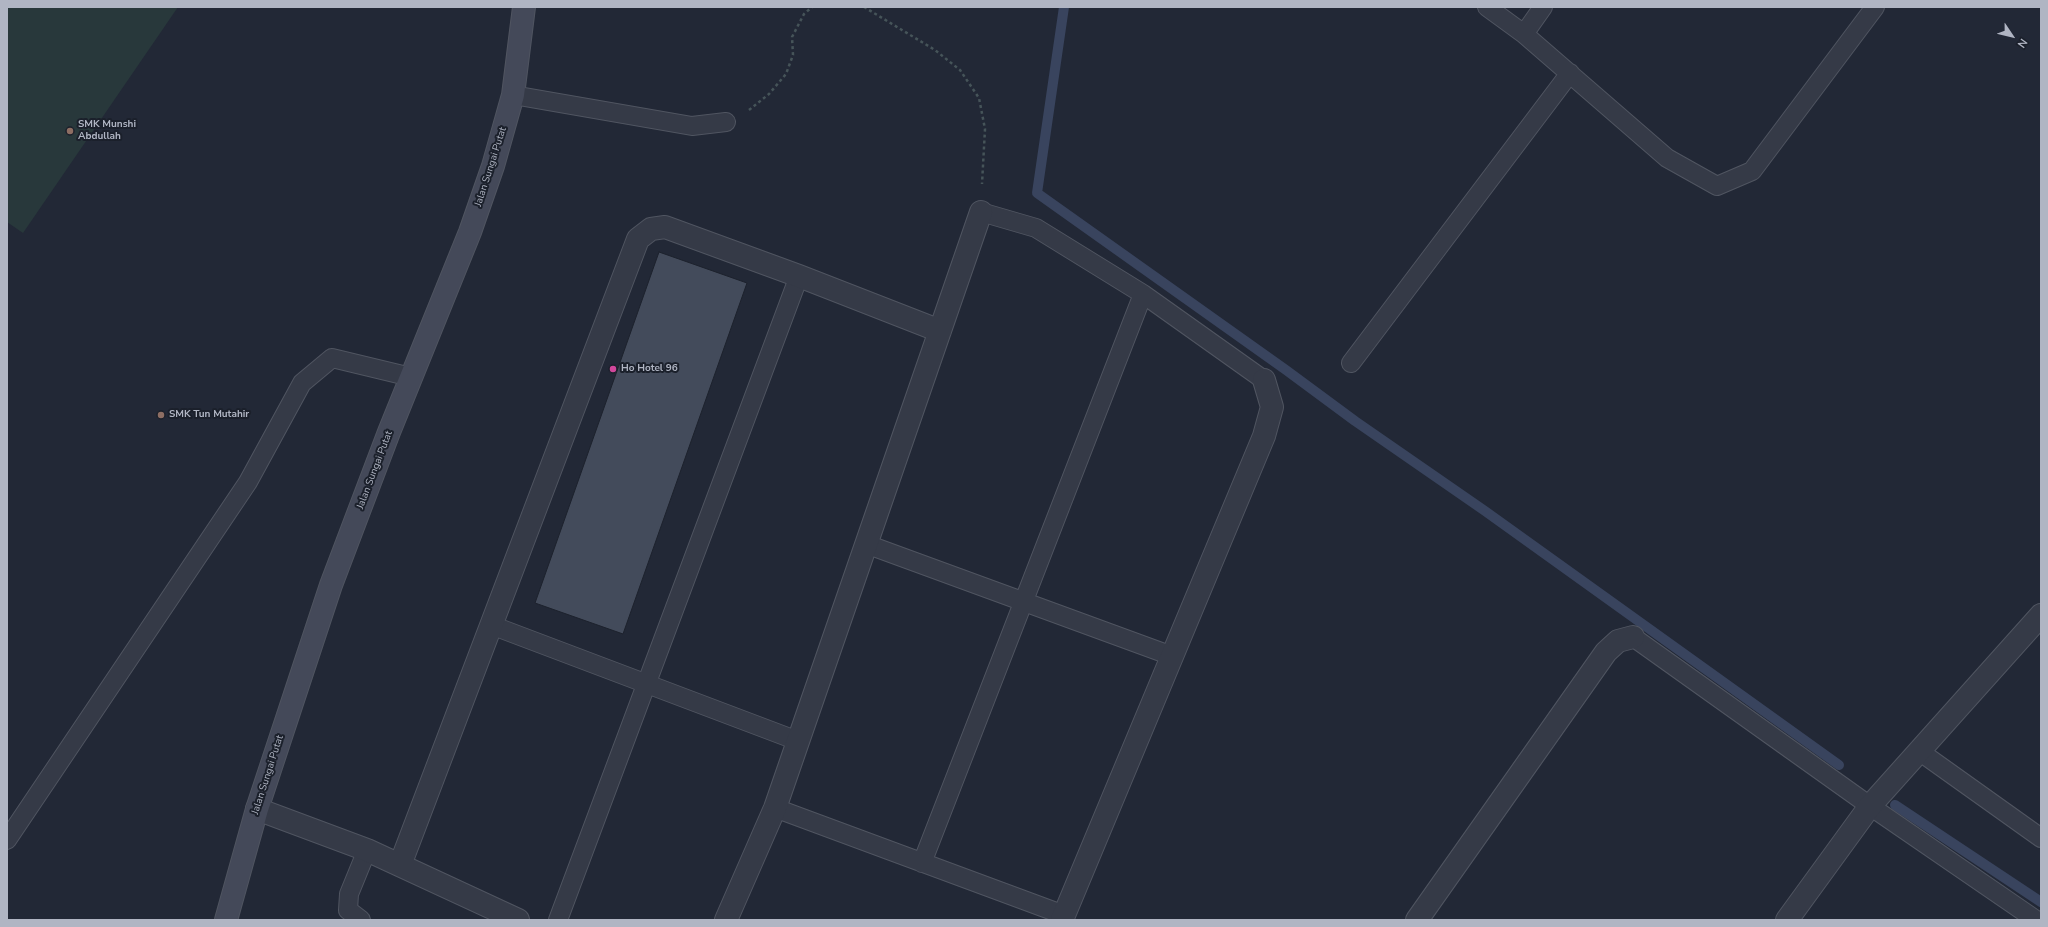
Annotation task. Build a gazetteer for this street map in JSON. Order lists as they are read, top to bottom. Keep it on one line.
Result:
{"streets":{"main road":["Jalan Sungai Putat"]},"places":["SMK Munshi Abdullah","Ho Hotel 96","SMK Tun Mutahir"],"north":"bottom right"}
